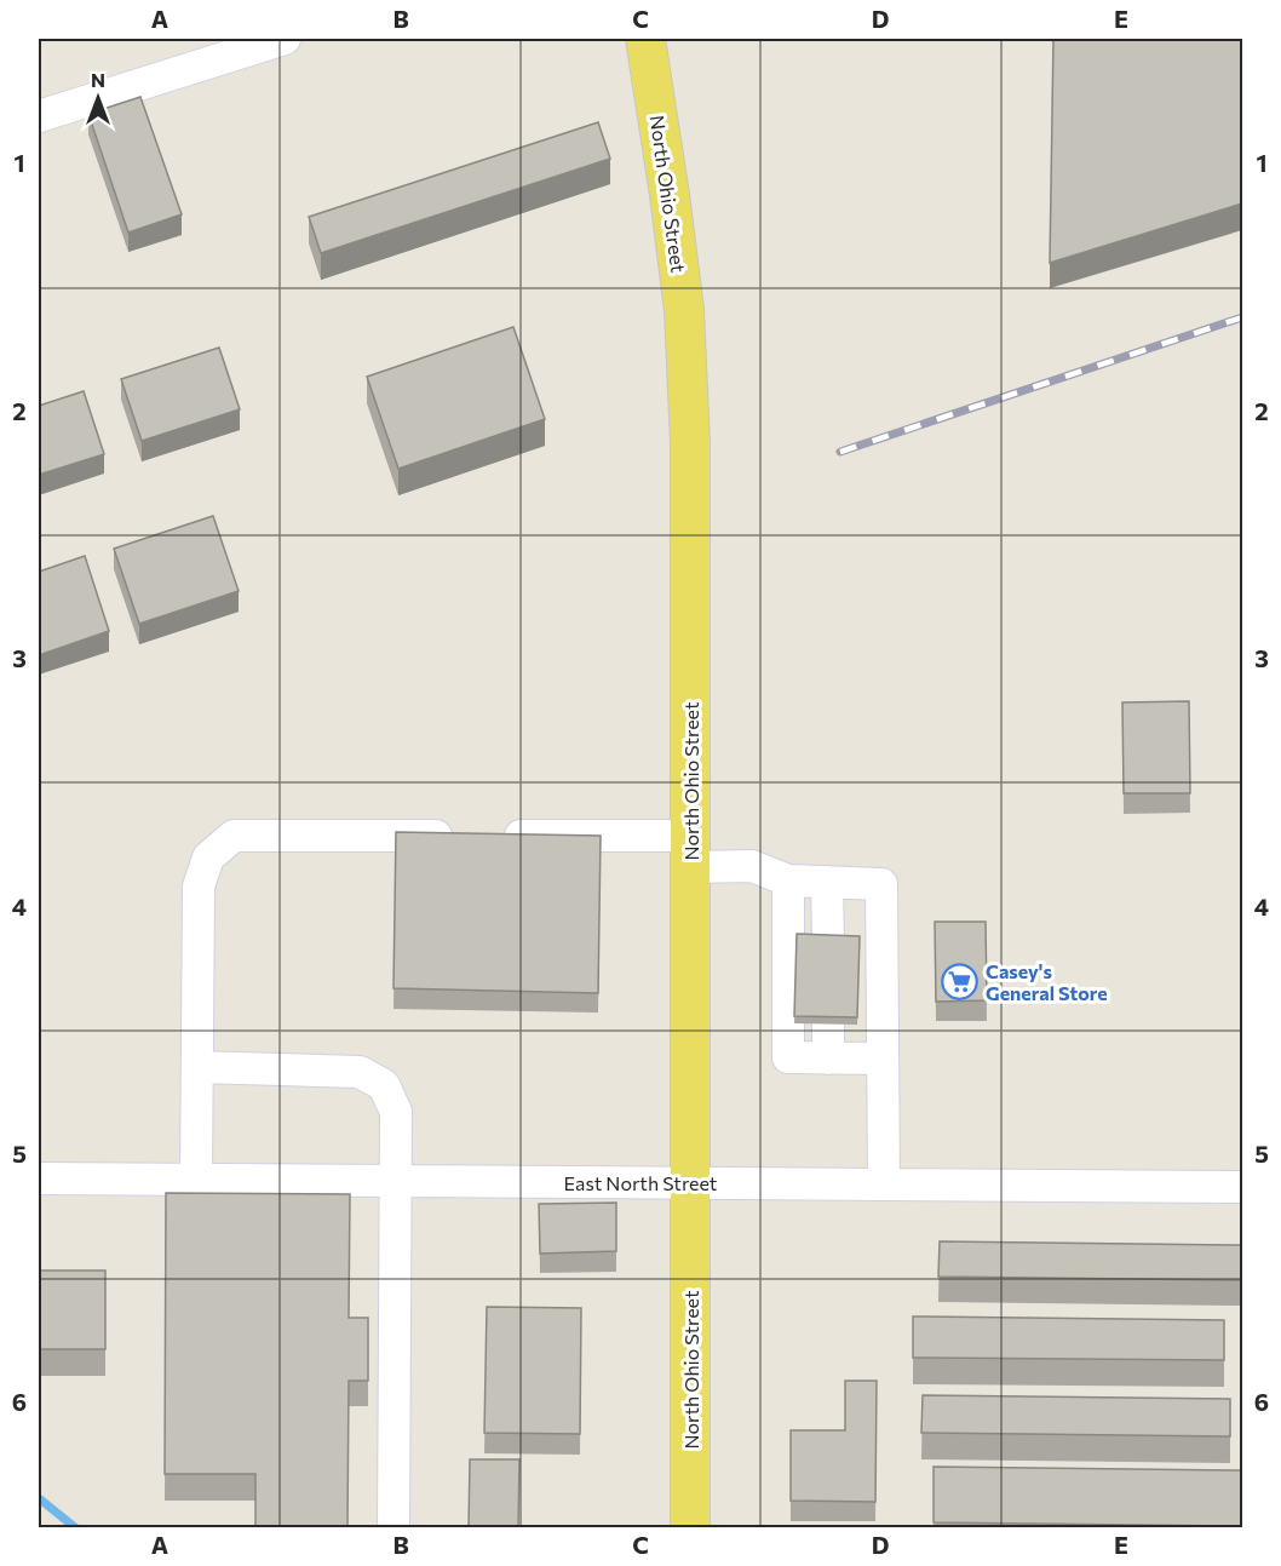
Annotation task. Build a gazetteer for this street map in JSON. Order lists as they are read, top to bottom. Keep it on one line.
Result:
{"streets":{"main road":["North Ohio Street"],"street":["East North Street"]},"crossings":[["North Ohio Street","East North Street"]],"places":{"supermarket":["Casey's General Store"]},"north":"top","grid":{"columns":["A","B","C","D","E"],"rows":["1","2","3","4","5","6"]}}
